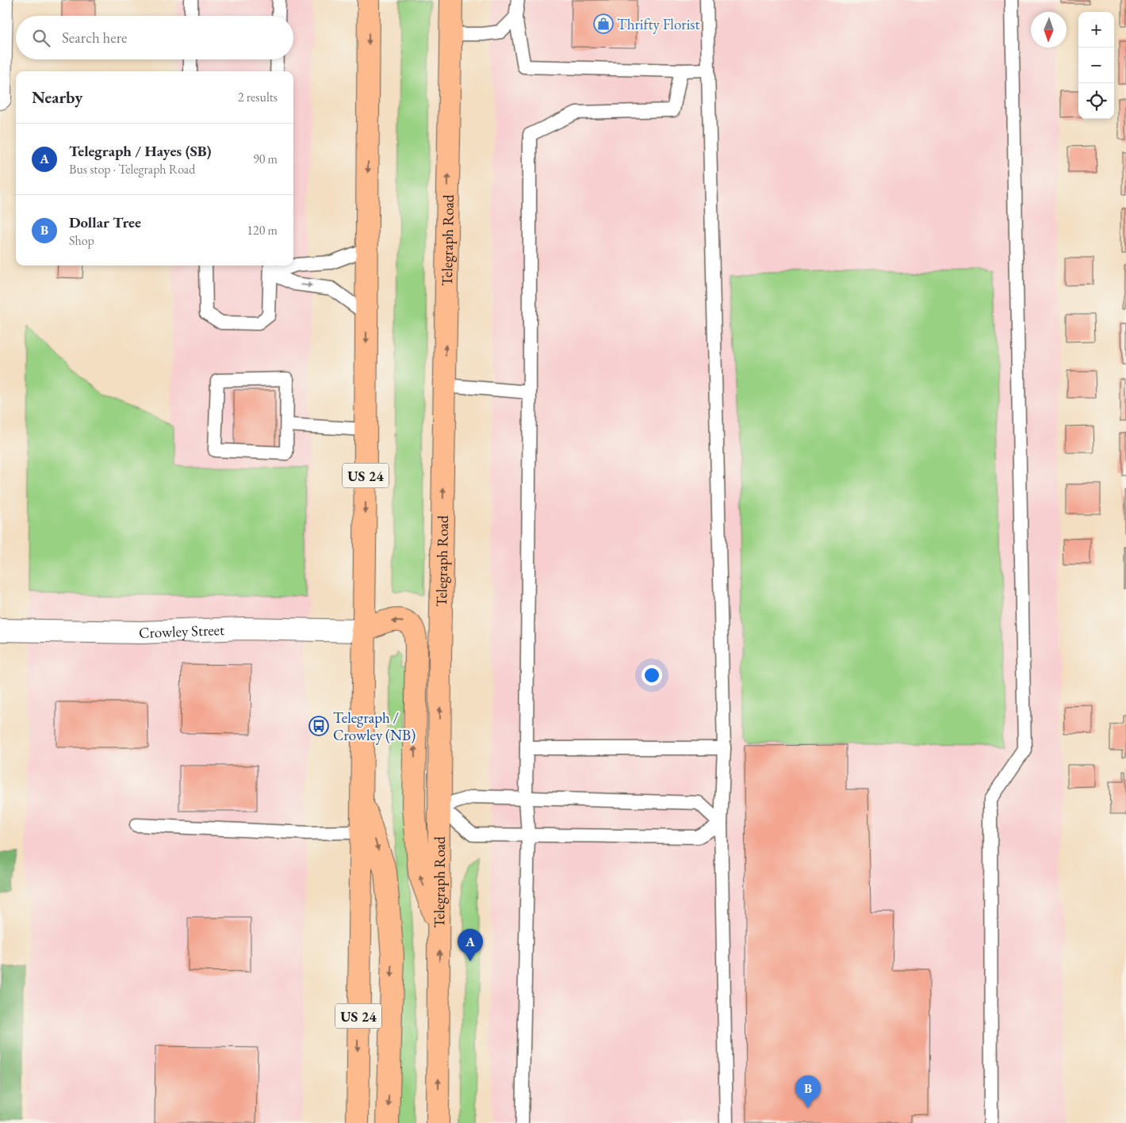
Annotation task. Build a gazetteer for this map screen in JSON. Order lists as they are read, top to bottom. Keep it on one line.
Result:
{"streets":{"main road":["Telegraph Road","US 24"],"street":["Crowley Street"]},"crossings":[["US 24","Crowley Street"]],"places":{"shop":["Thrifty Florist"],"bus stop":["Telegraph / Crowley (NB)"]},"north":"bottom","page":{"map_buttons":["+","−"],"search":"Search here","heading":["Nearby","2 results"],"list":[{"mark":"A","name":"Telegraph / Hayes (SB)","note":"Bus stop · Telegraph Road","value":"90 m"},{"mark":"B","name":"Dollar Tree","note":"Shop","value":"120 m"}],"pins":["A","B"]}}
